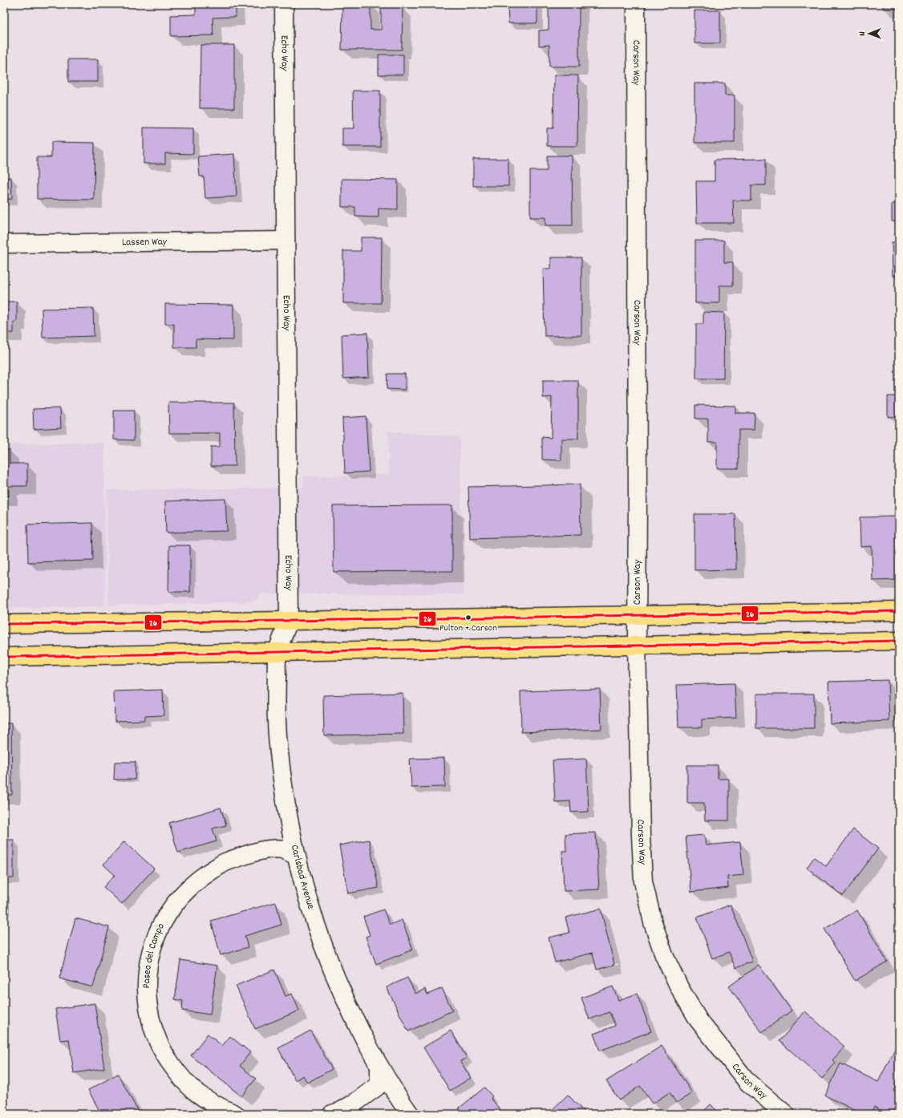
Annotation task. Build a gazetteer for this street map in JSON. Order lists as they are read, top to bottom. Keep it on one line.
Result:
{"streets":{"street":["Echo Way","Carson Way","Lassen Way","Carlsbad Avenue","Paseo del Campo"]},"crossings":[["Echo Way","Lassen Way"],["Echo Way","Carlsbad Avenue"],["Carlsbad Avenue","Paseo del Campo"]],"places":["Fulton + Carson"],"lines":["transit line 26"],"north":"left"}
